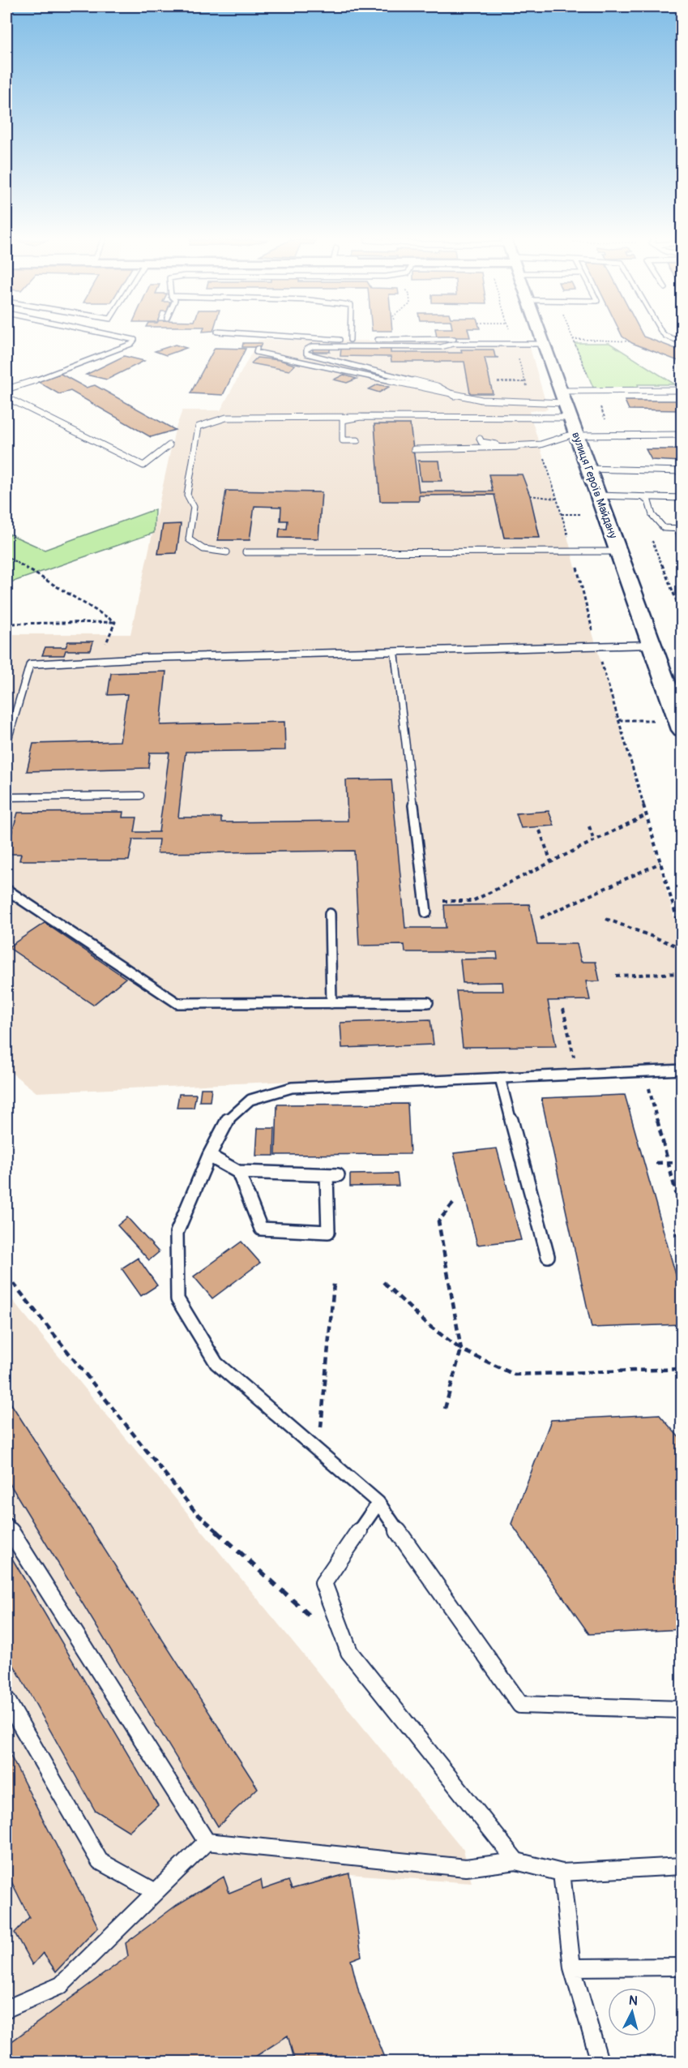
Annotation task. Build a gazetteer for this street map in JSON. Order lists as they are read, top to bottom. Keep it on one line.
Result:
{"streets":{"main road":["вулиця Героїв Майдану"]},"north":"top"}
